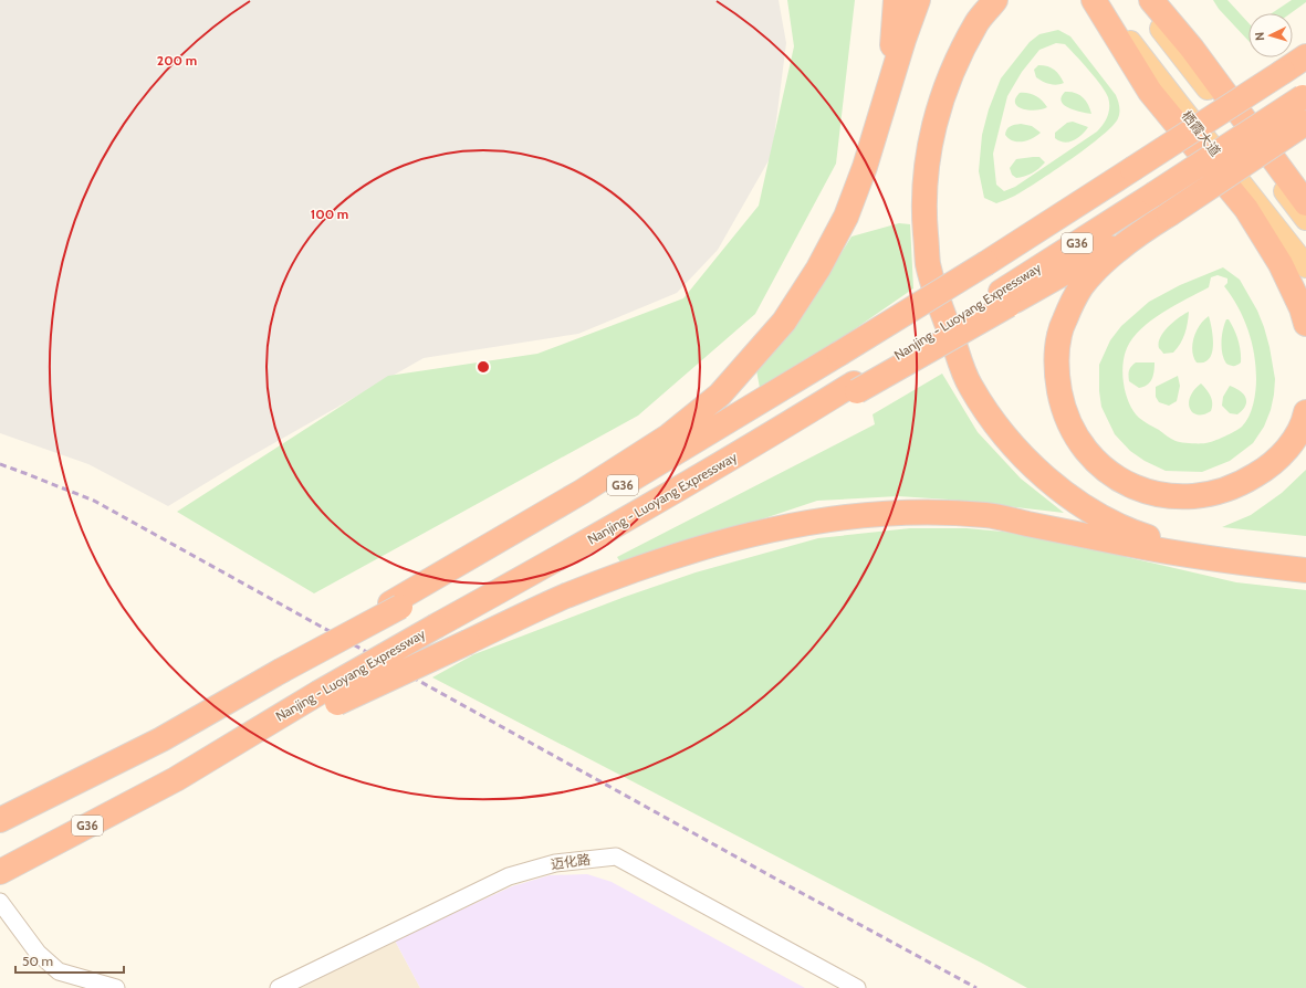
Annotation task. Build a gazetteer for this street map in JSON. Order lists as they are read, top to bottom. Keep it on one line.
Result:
{"streets":{"highway":["栖霞大道","G36","Nanjing - Luoyang Expressway"],"street":["迈化路"]},"scale_bar":"50 m","north":"left","rings":["200 m","100 m"]}
